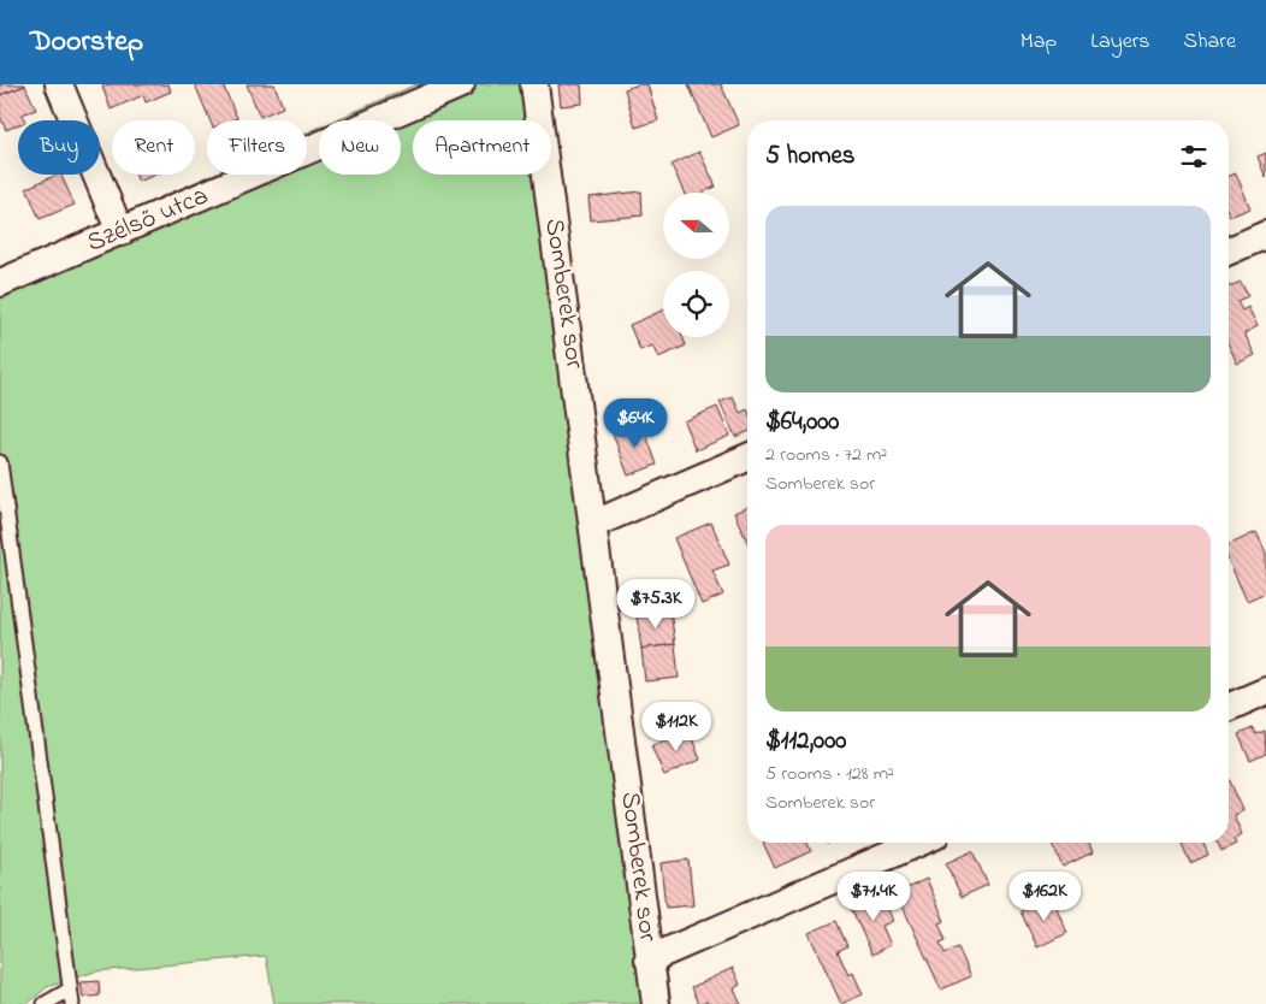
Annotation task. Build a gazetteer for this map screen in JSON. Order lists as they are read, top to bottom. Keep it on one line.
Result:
{"streets":{"street":["Szélső utca","Somberek sor"]},"north":"left","page":{"header":"Doorstep","nav":["Map","Layers","Share"],"chip":["Buy","Rent","Filters","New","Apartment"],"heading":"5 homes","list":[{"name":"$64,000","note":"2 rooms · 72 m² · Somberek sor"},{"name":"$112,000","note":"5 rooms · 128 m² · Somberek sor"}],"price":["$64K","$75.3K","$112K","$71.4K","$162K"]}}
